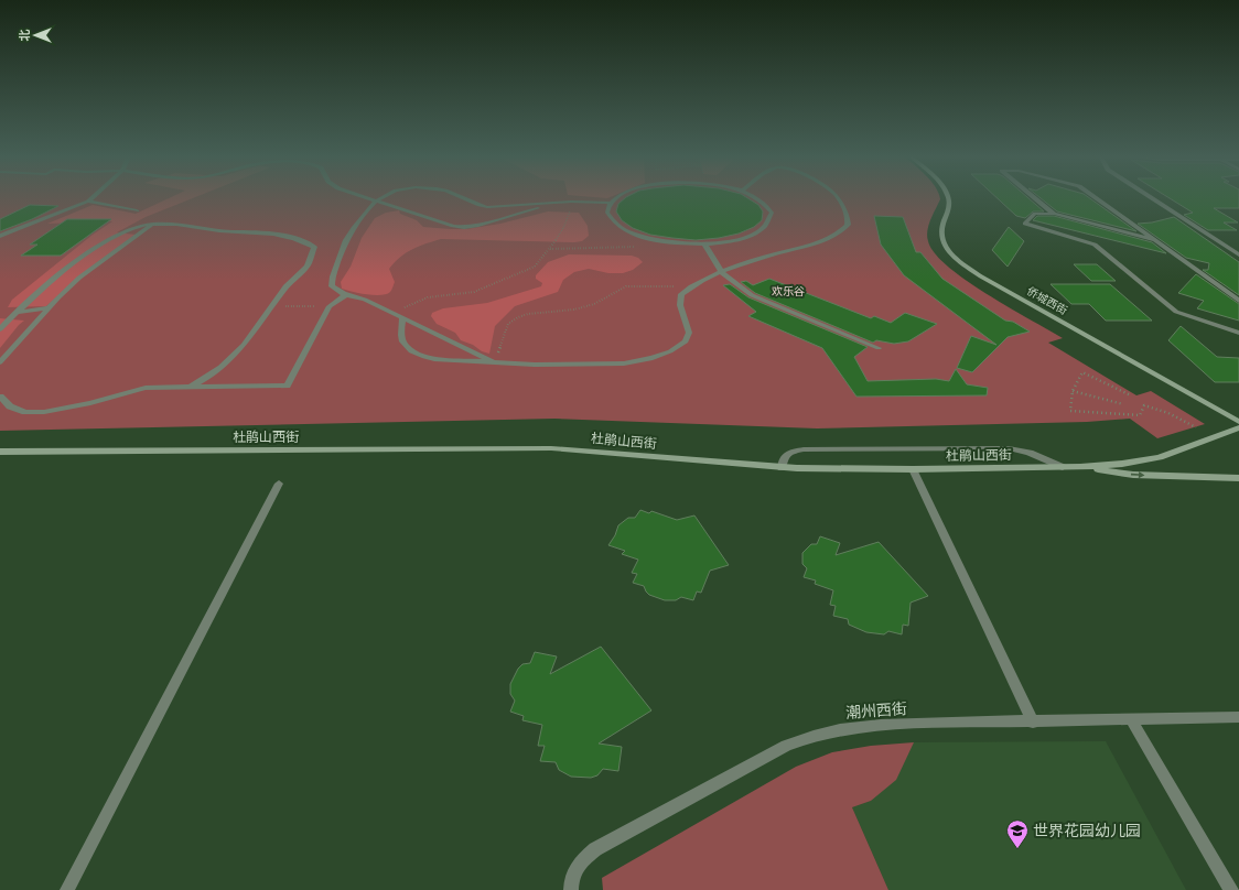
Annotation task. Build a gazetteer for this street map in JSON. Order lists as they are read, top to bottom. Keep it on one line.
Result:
{"streets":{"street":["侨城西街","杜鹃山西街","潮州西街"]},"parks":["欢乐谷"],"places":{"school or university":["世界花园幼儿园"]},"north":"left"}
